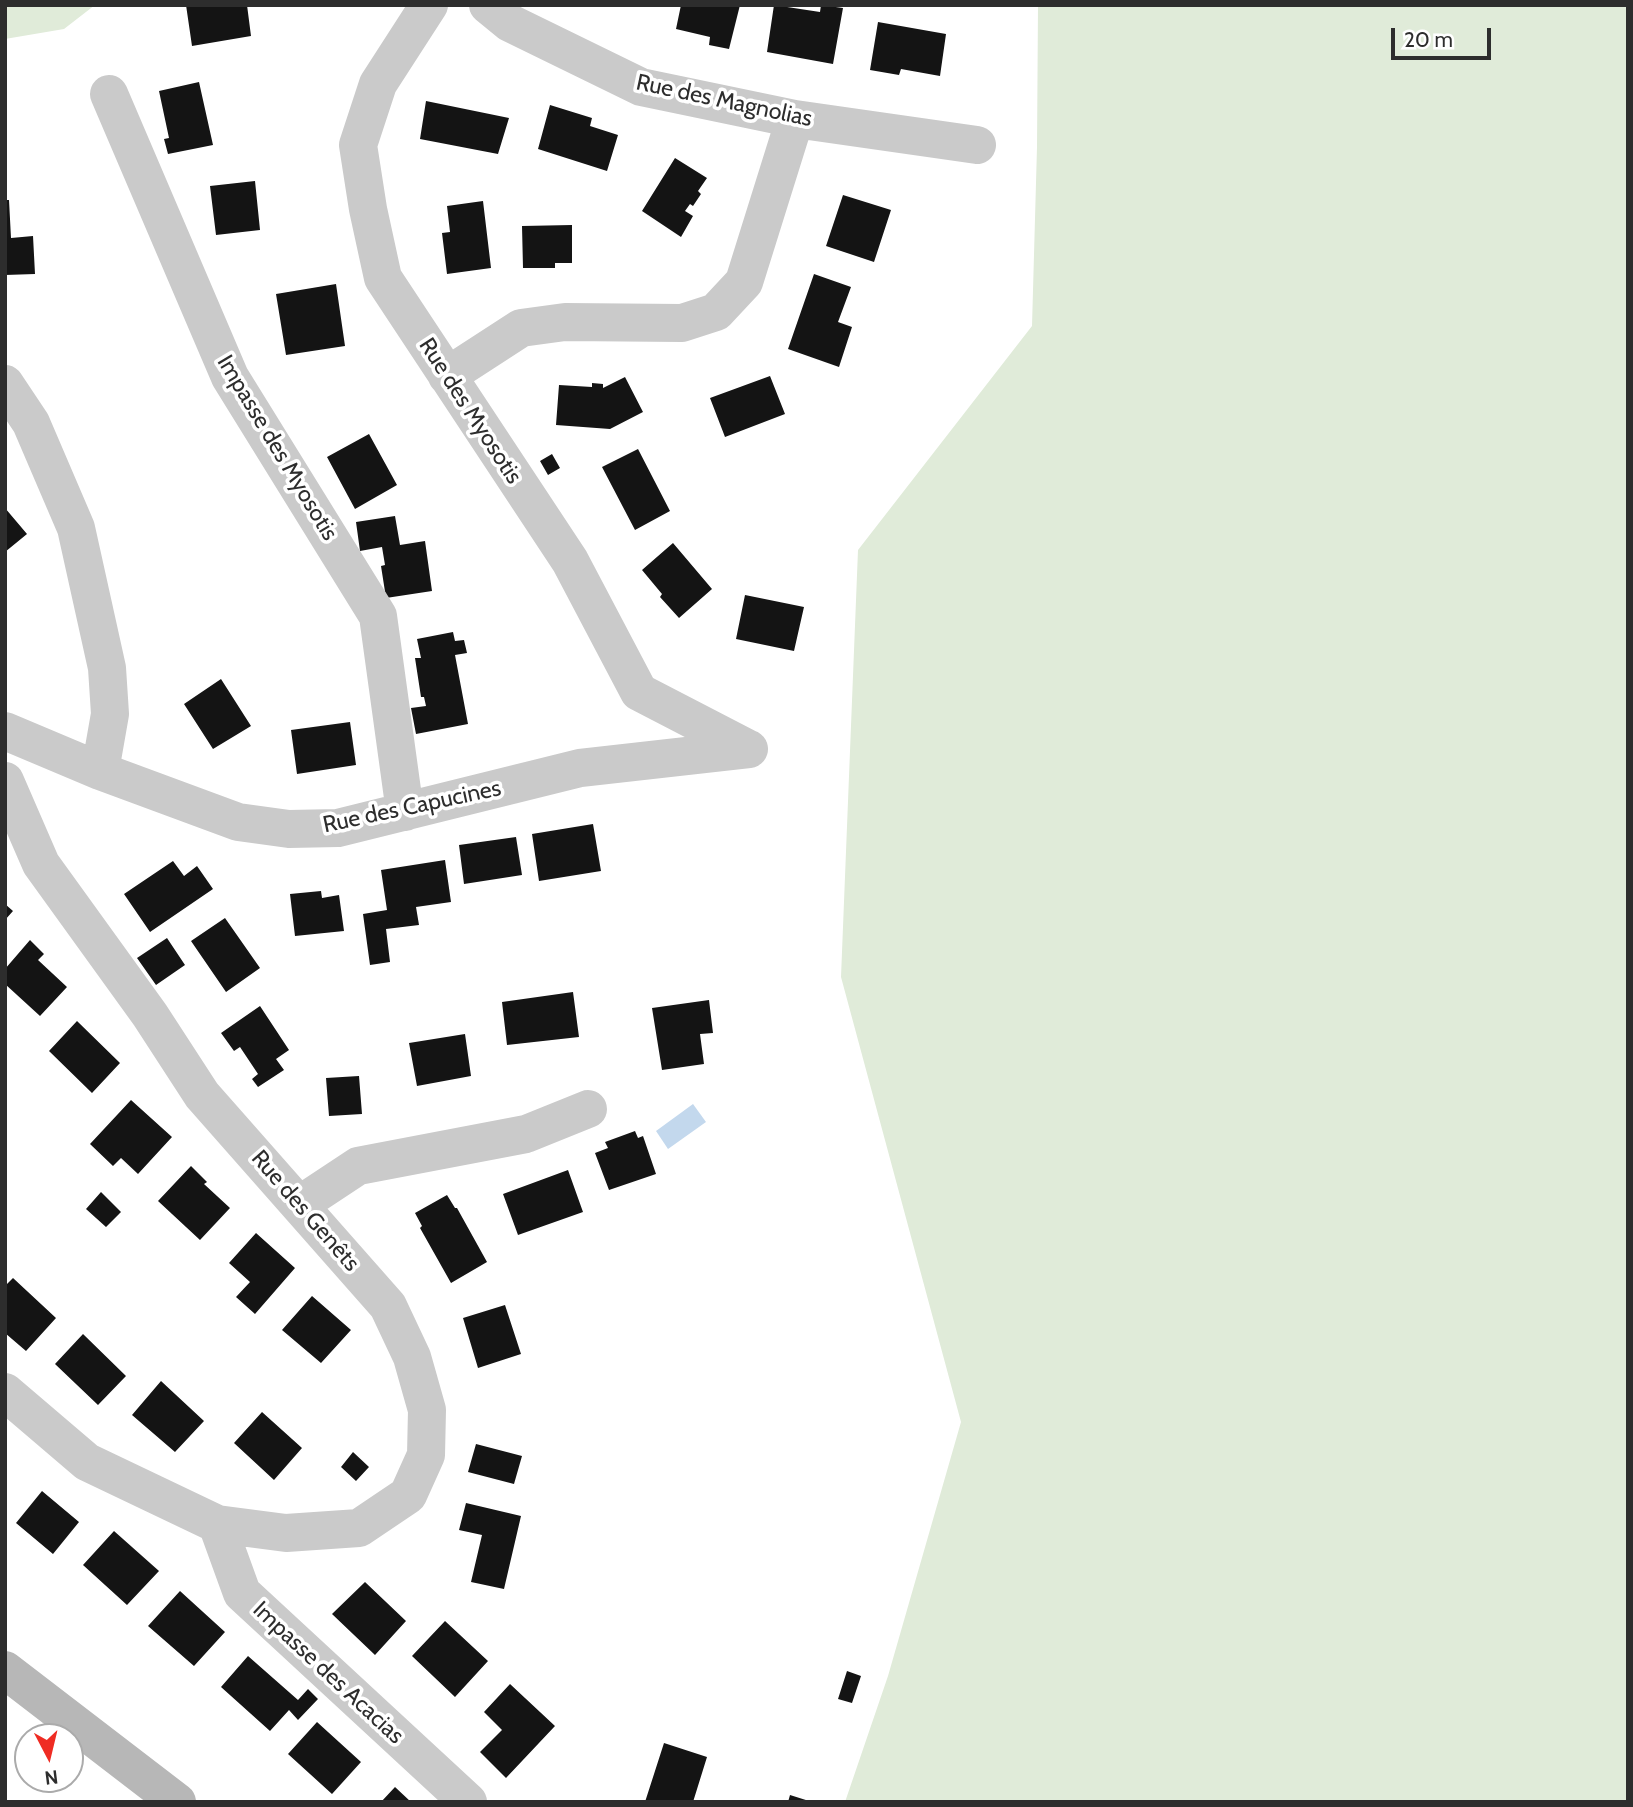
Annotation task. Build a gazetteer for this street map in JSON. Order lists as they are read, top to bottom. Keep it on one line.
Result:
{"streets":{"street":["Rue des Magnolias","Rue des Myosotis","Impasse des Myosotis","Rue des Capucines","Rue des Genêts","Impasse des Acacias"]},"crossings":[["Rue des Myosotis","Rue des Capucines"],["Impasse des Myosotis","Rue des Capucines"],["Rue des Genêts","Impasse des Acacias"]],"scale_bar":"20 m","north":"bottom"}
